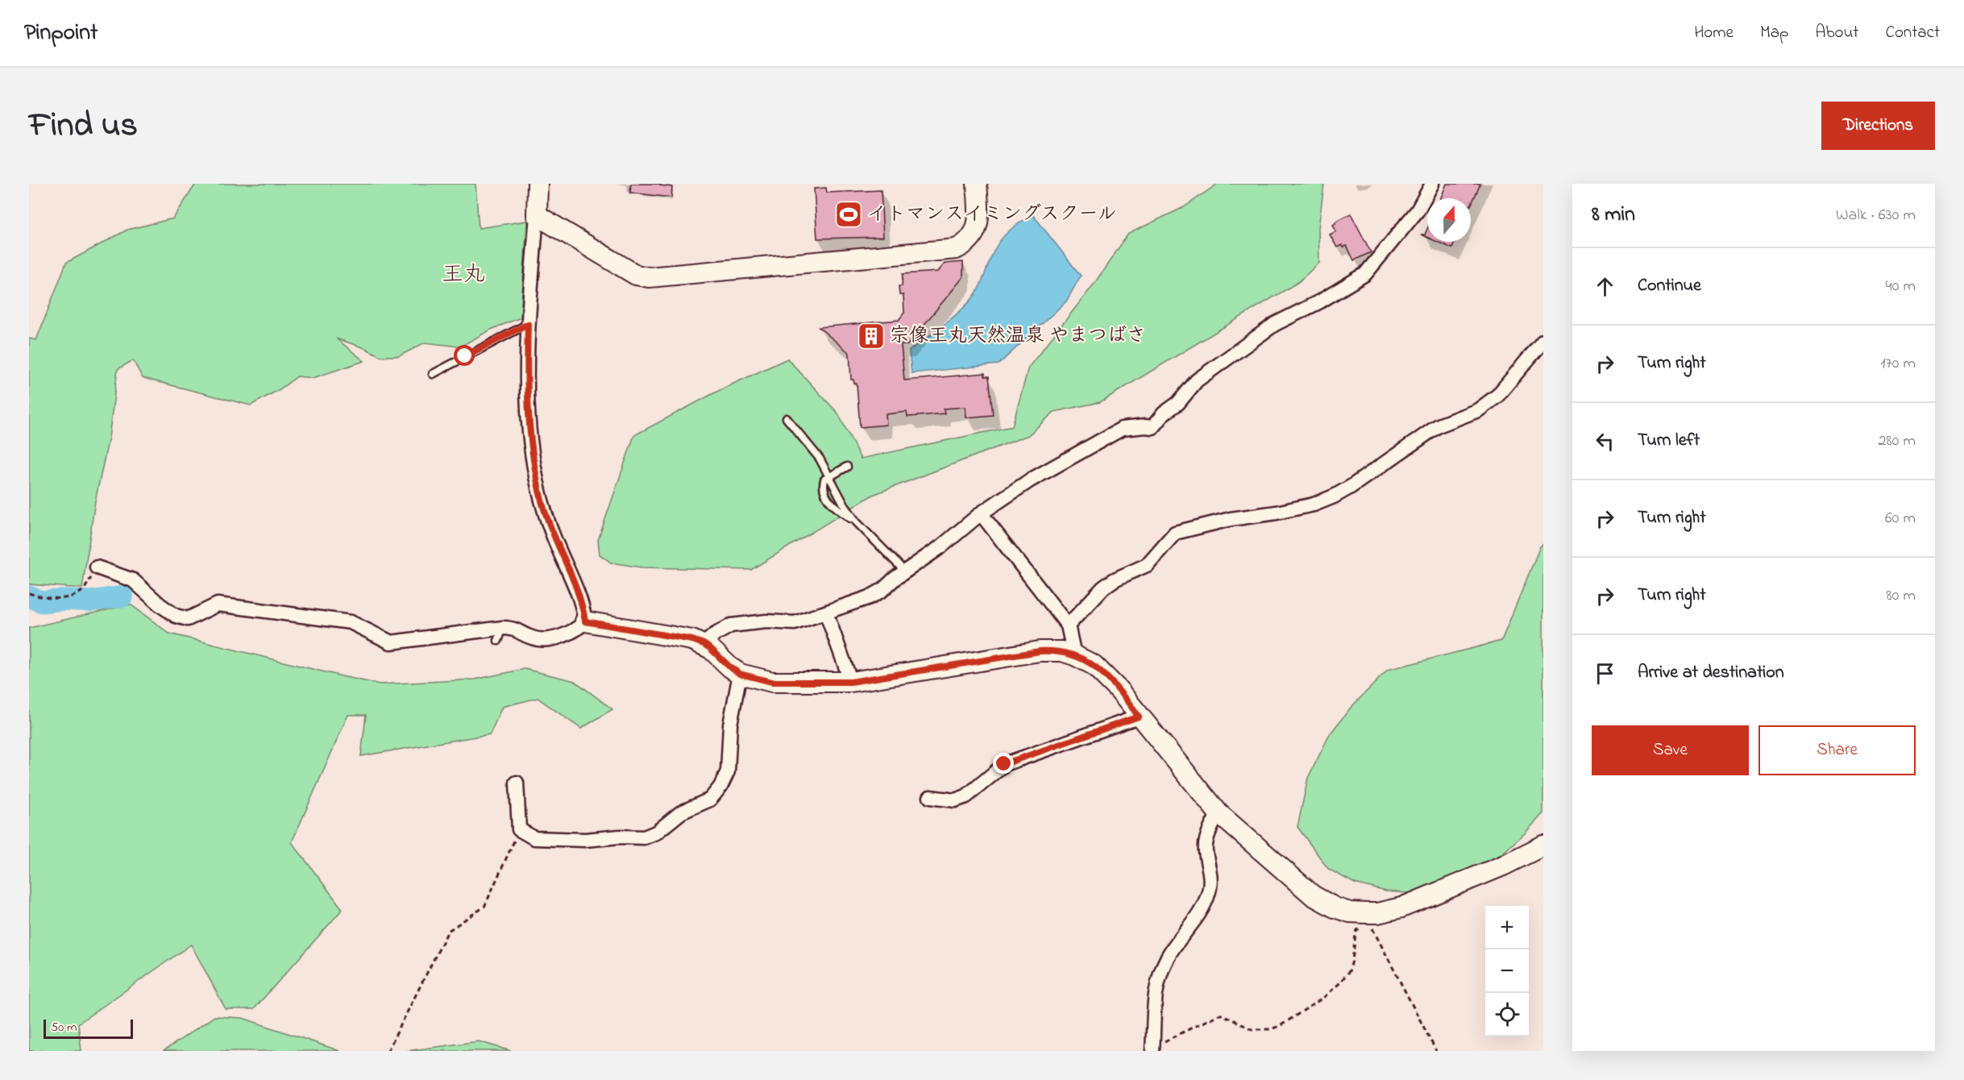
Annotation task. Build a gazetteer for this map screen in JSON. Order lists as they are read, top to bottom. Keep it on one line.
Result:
{"districts":["王丸"],"places":{"sports":["イトマンスイミングスクール"],"building":["宗像王丸天然温泉 やまつばさ"]},"scale_bar":"50 m","north":"top","page":{"header":"Pinpoint","nav":["Home","Map","About","Contact"],"title":"Find us","buttons":["Directions",["Save","Share"]],"heading":["8 min","Walk · 630 m"],"list":[["Continue","40 m"],["Turn right","170 m"],["Turn left","280 m"],["Turn right","60 m"],["Turn right","80 m"],"Arrive at destination"],"map_buttons":["+","−"],"scale":"50 m"}}
